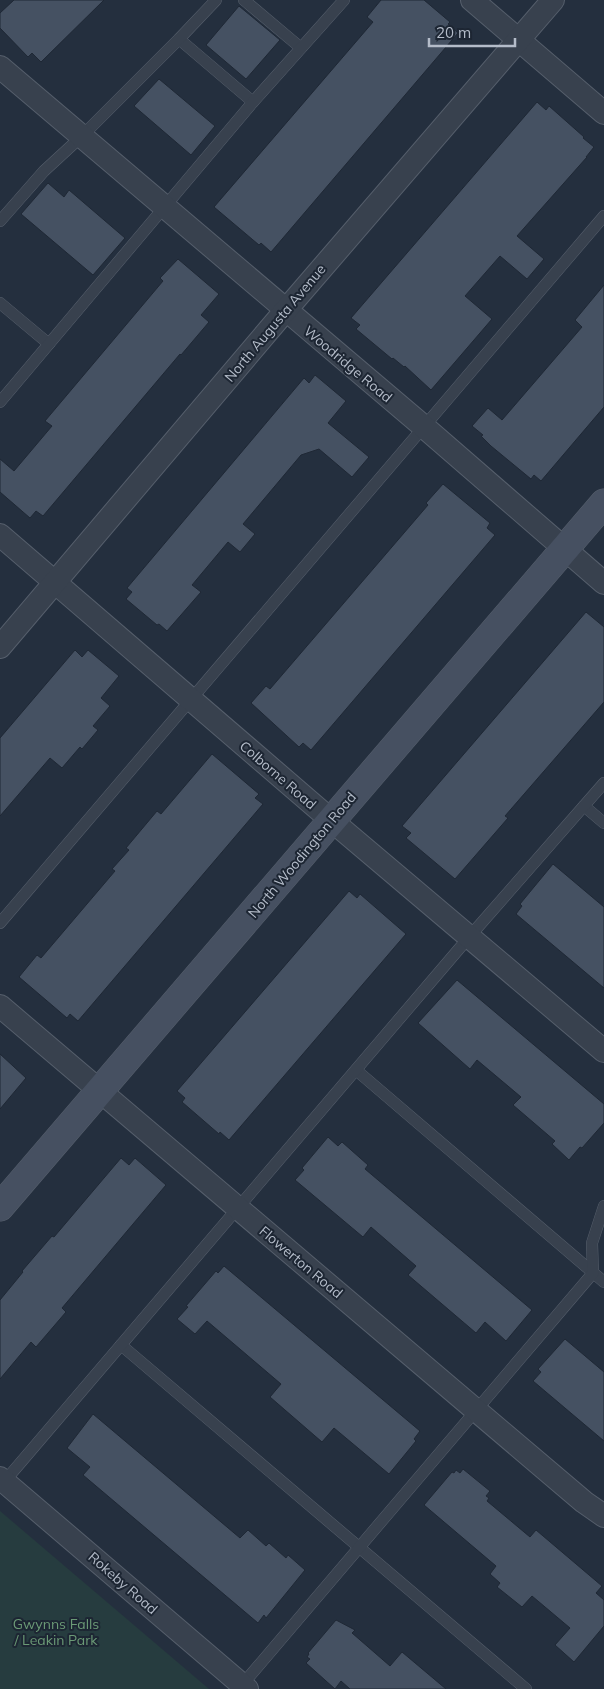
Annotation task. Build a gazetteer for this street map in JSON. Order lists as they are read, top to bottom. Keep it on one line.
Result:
{"streets":{"street":["North Augusta Avenue","Woodridge Road","Colborne Road","North Woodington Road","Flowerton Road","Rokeby Road"]},"crossings":[["North Augusta Avenue","Woodridge Road"],["North Augusta Avenue","Colborne Road"],["Woodridge Road","North Woodington Road"],["Colborne Road","North Woodington Road"],["North Woodington Road","Flowerton Road"]],"parks":["Gwynns Falls / Leakin Park"],"scale_bar":"20 m"}
